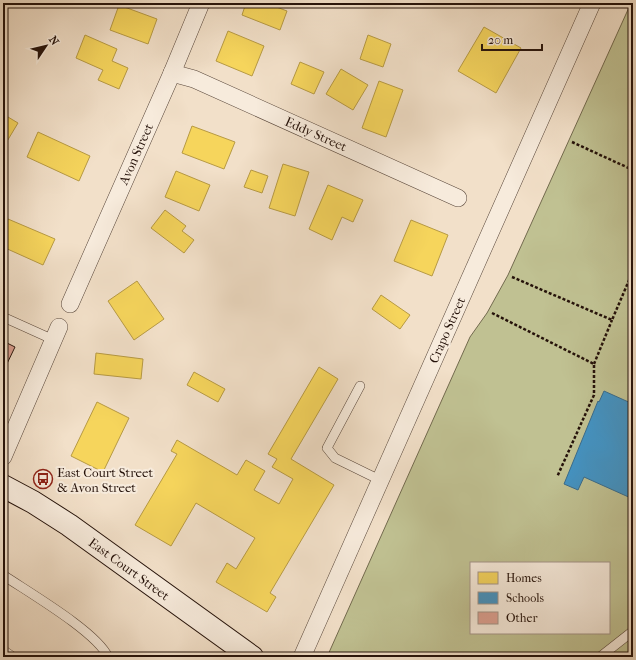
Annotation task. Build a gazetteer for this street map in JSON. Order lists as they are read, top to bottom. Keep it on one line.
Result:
{"streets":{"main road":["East Court Street"],"street":["Eddy Street","Avon Street","Crapo Street"]},"crossings":[["Eddy Street","Avon Street"]],"places":{"bus stop":["East Court Street & Avon Street"]},"legend":["Homes","Schools","Other"],"scale_bar":"20 m","north":"top right"}
